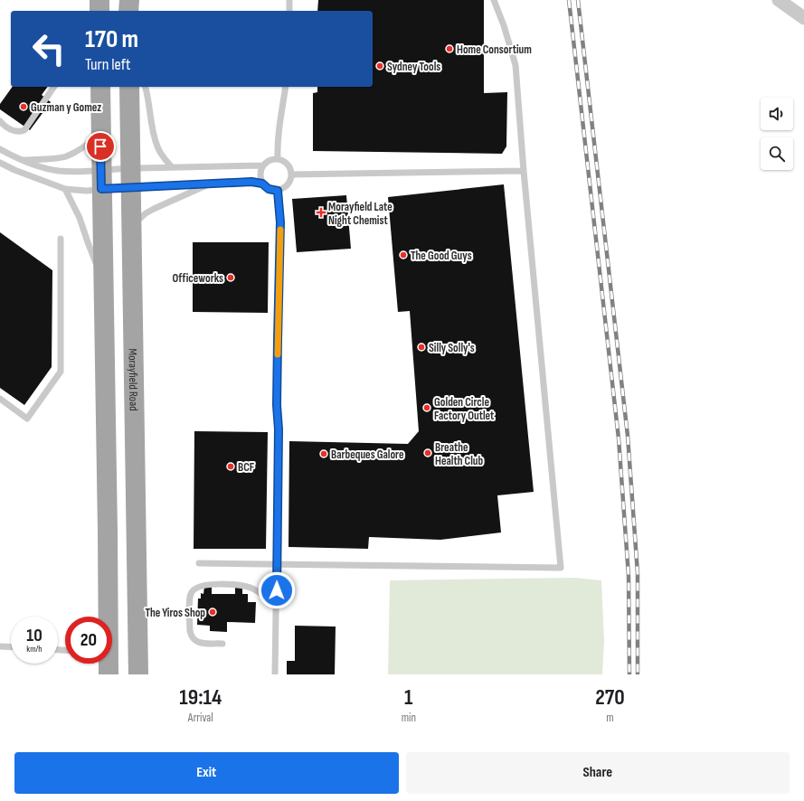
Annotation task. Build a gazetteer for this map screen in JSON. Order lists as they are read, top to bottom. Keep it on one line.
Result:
{"streets":{"main road":["Morayfield Road"]},"places":{"other":["Home Consortium","Sydney Tools","Guzman y Gomez","The Good Guys","Officeworks","Silly Solly's","Golden Circle Factory Outlet","Breathe Health Club","Barbeques Galore","BCF","The Yiros Shop"],"health":["Morayfield Late Night Chemist"]},"page":{"turn":["170 m","Turn left"],"speed":"10 km/h","limit":"20","eta":["19:14","Arrival","1","min","270","m"],"buttons":["Exit","Share"]}}
